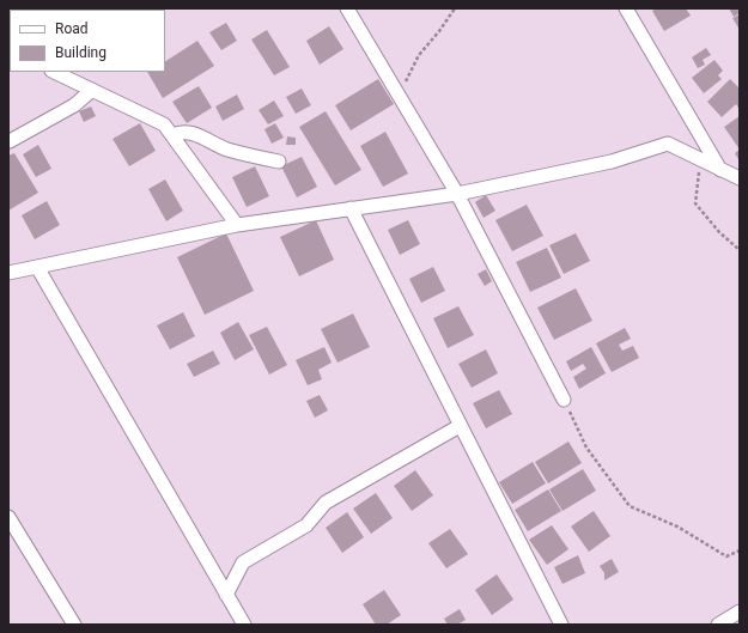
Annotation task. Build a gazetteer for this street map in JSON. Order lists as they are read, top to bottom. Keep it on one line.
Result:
{"legend":["Road","Building"]}
